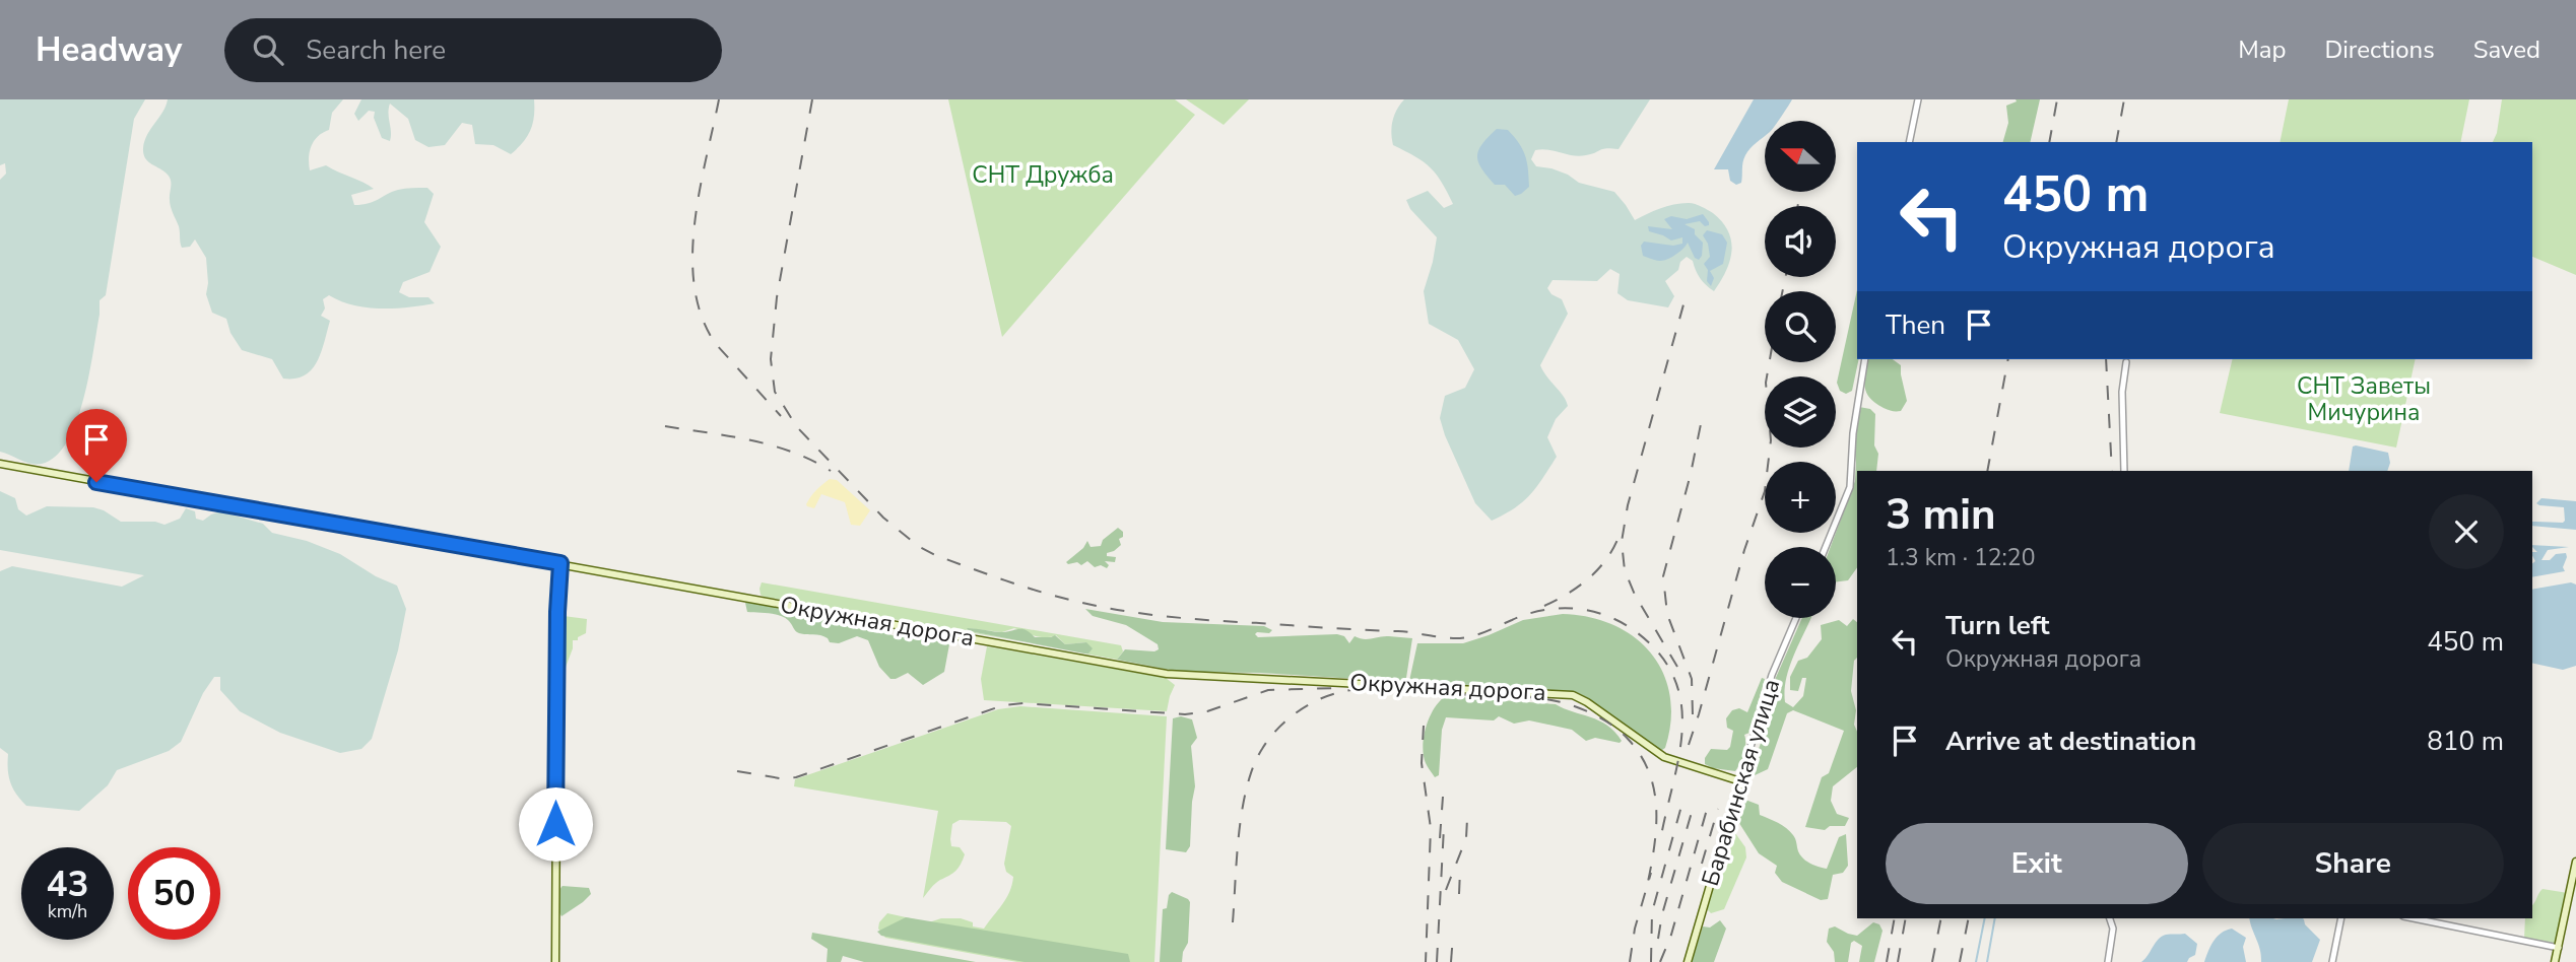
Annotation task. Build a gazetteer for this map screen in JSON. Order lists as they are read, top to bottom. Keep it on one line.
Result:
{"streets":{"main road":["Окружная дорога","Барабинская улица"]},"crossings":[["Окружная дорога","Барабинская улица"]],"parks":["СНТ Дружба","СНТ Заветы Мичурина"],"north":"left","page":{"header":"Headway","search":"Search here","nav":["Map","Directions","Saved"],"map_buttons":["+","−"],"turn":["450 m","Окружная дорога"],"then":"Then","heading":["3 min","1.3 km · 12:20"],"list":[{"name":"Turn left","note":"Окружная дорога","value":"450 m"},{"name":"Arrive at destination","value":"810 m"}],"buttons":["Exit","Share"],"speed":"43 km/h","limit":"50"}}
